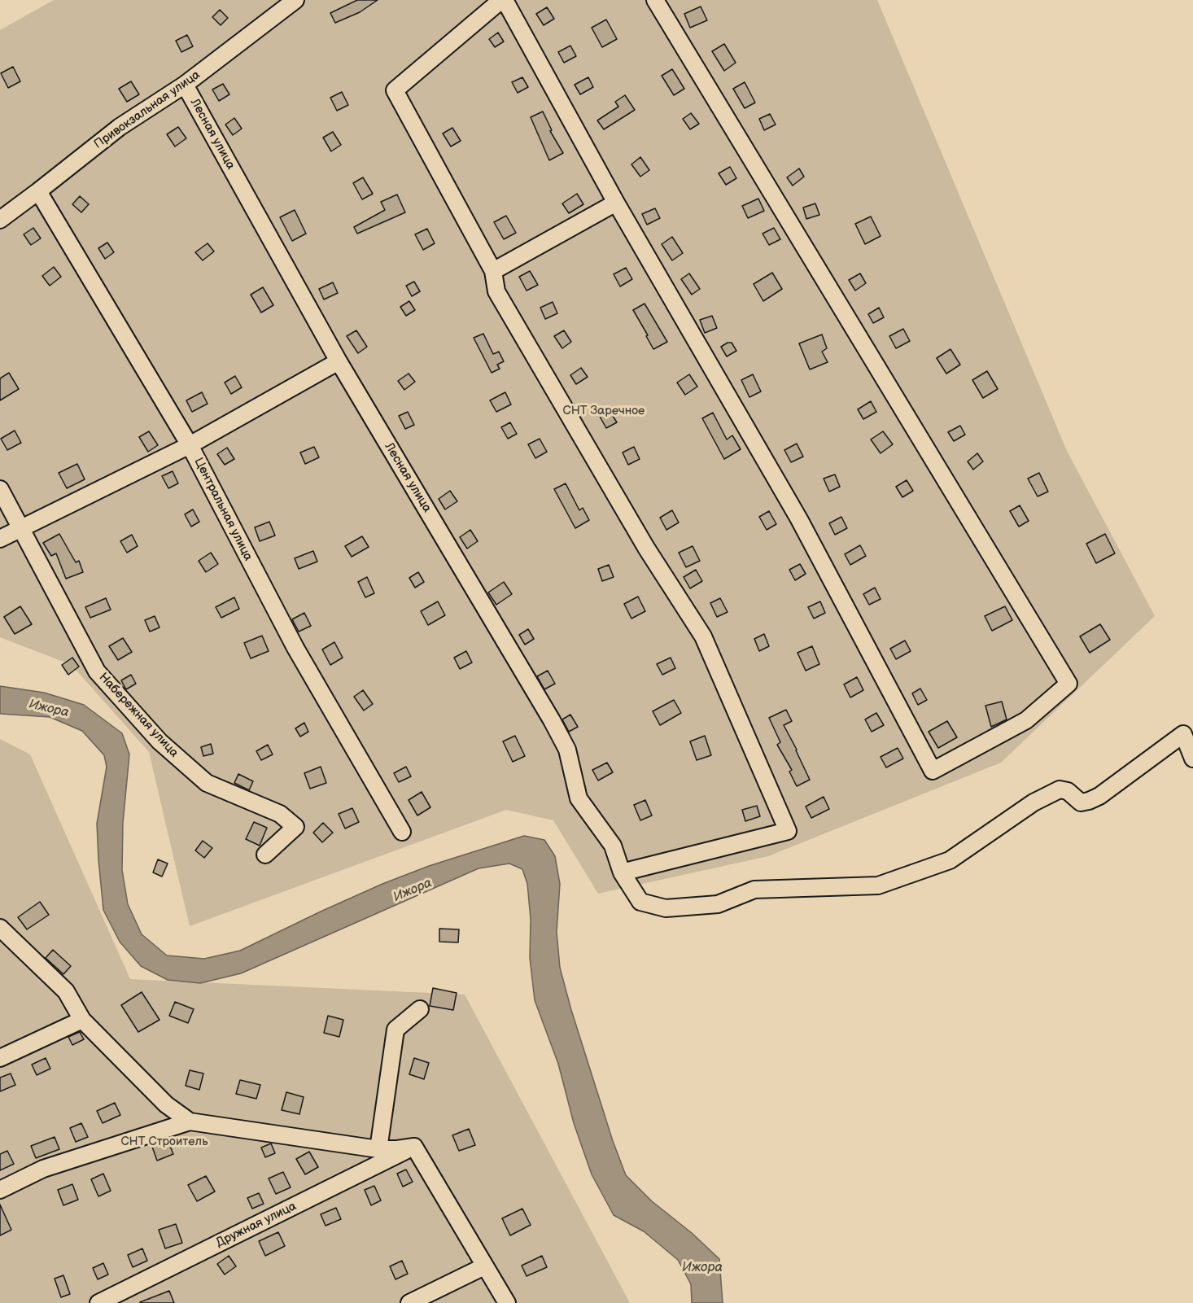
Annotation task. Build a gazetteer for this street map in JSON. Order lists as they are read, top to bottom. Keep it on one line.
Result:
{"streets":{"street":["Привокзальная улица","Лесная улица","Центральная улица","Набережная улица","Дружная улица"]},"crossings":[["Привокзальная улица","Лесная улица"],["Привокзальная улица","Центральная улица"]],"water":["Ижора"],"parks":["СНТ Заречное","СНТ Строитель"]}
